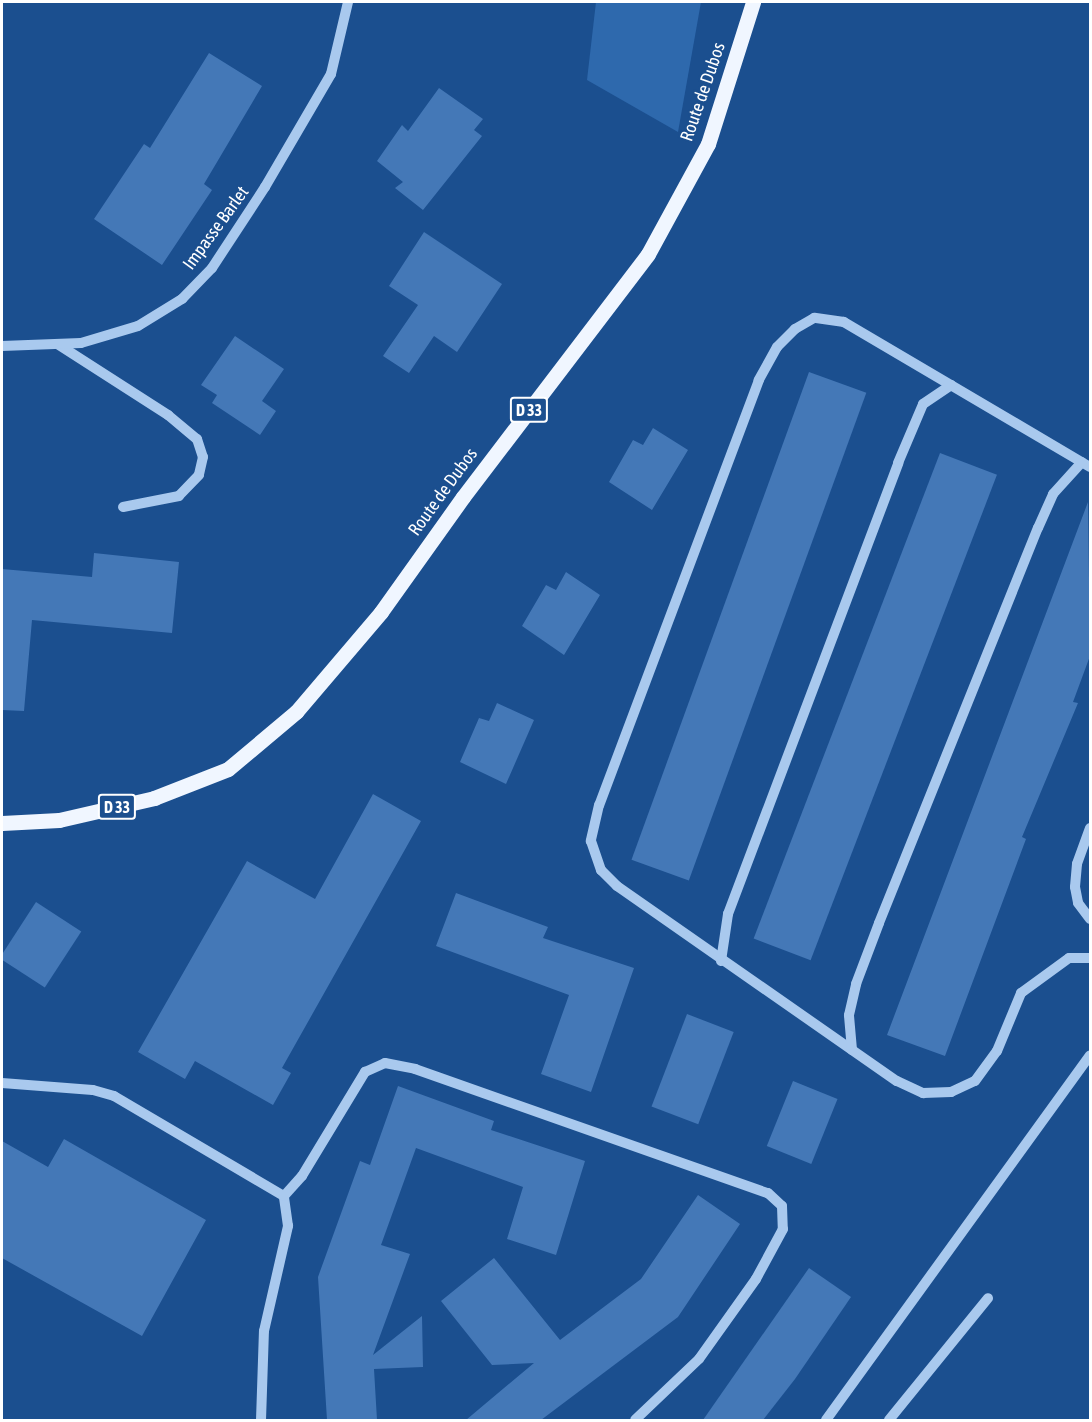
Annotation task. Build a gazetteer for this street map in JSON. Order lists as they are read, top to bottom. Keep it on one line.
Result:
{"streets":{"main road":["Route de Dubos","D 33"],"street":["Impasse Barlet"]}}
